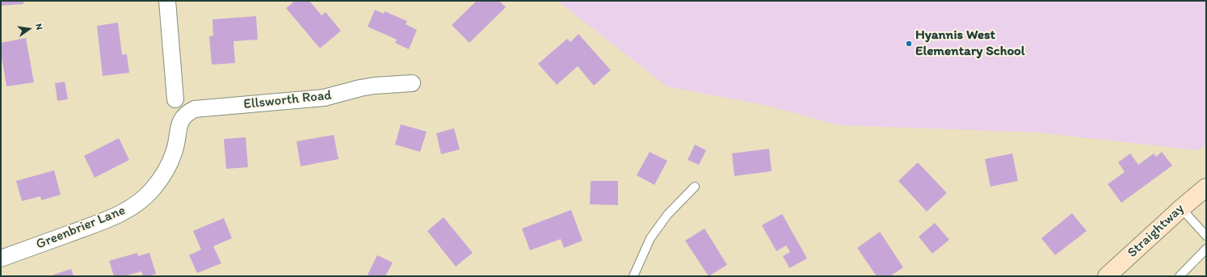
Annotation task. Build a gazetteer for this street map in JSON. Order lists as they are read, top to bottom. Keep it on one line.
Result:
{"streets":{"street":["Ellsworth Road","Greenbrier Lane","Straightway"]},"crossings":[["Ellsworth Road","Greenbrier Lane"]],"places":["Hyannis West Elementary School"],"north":"right"}
